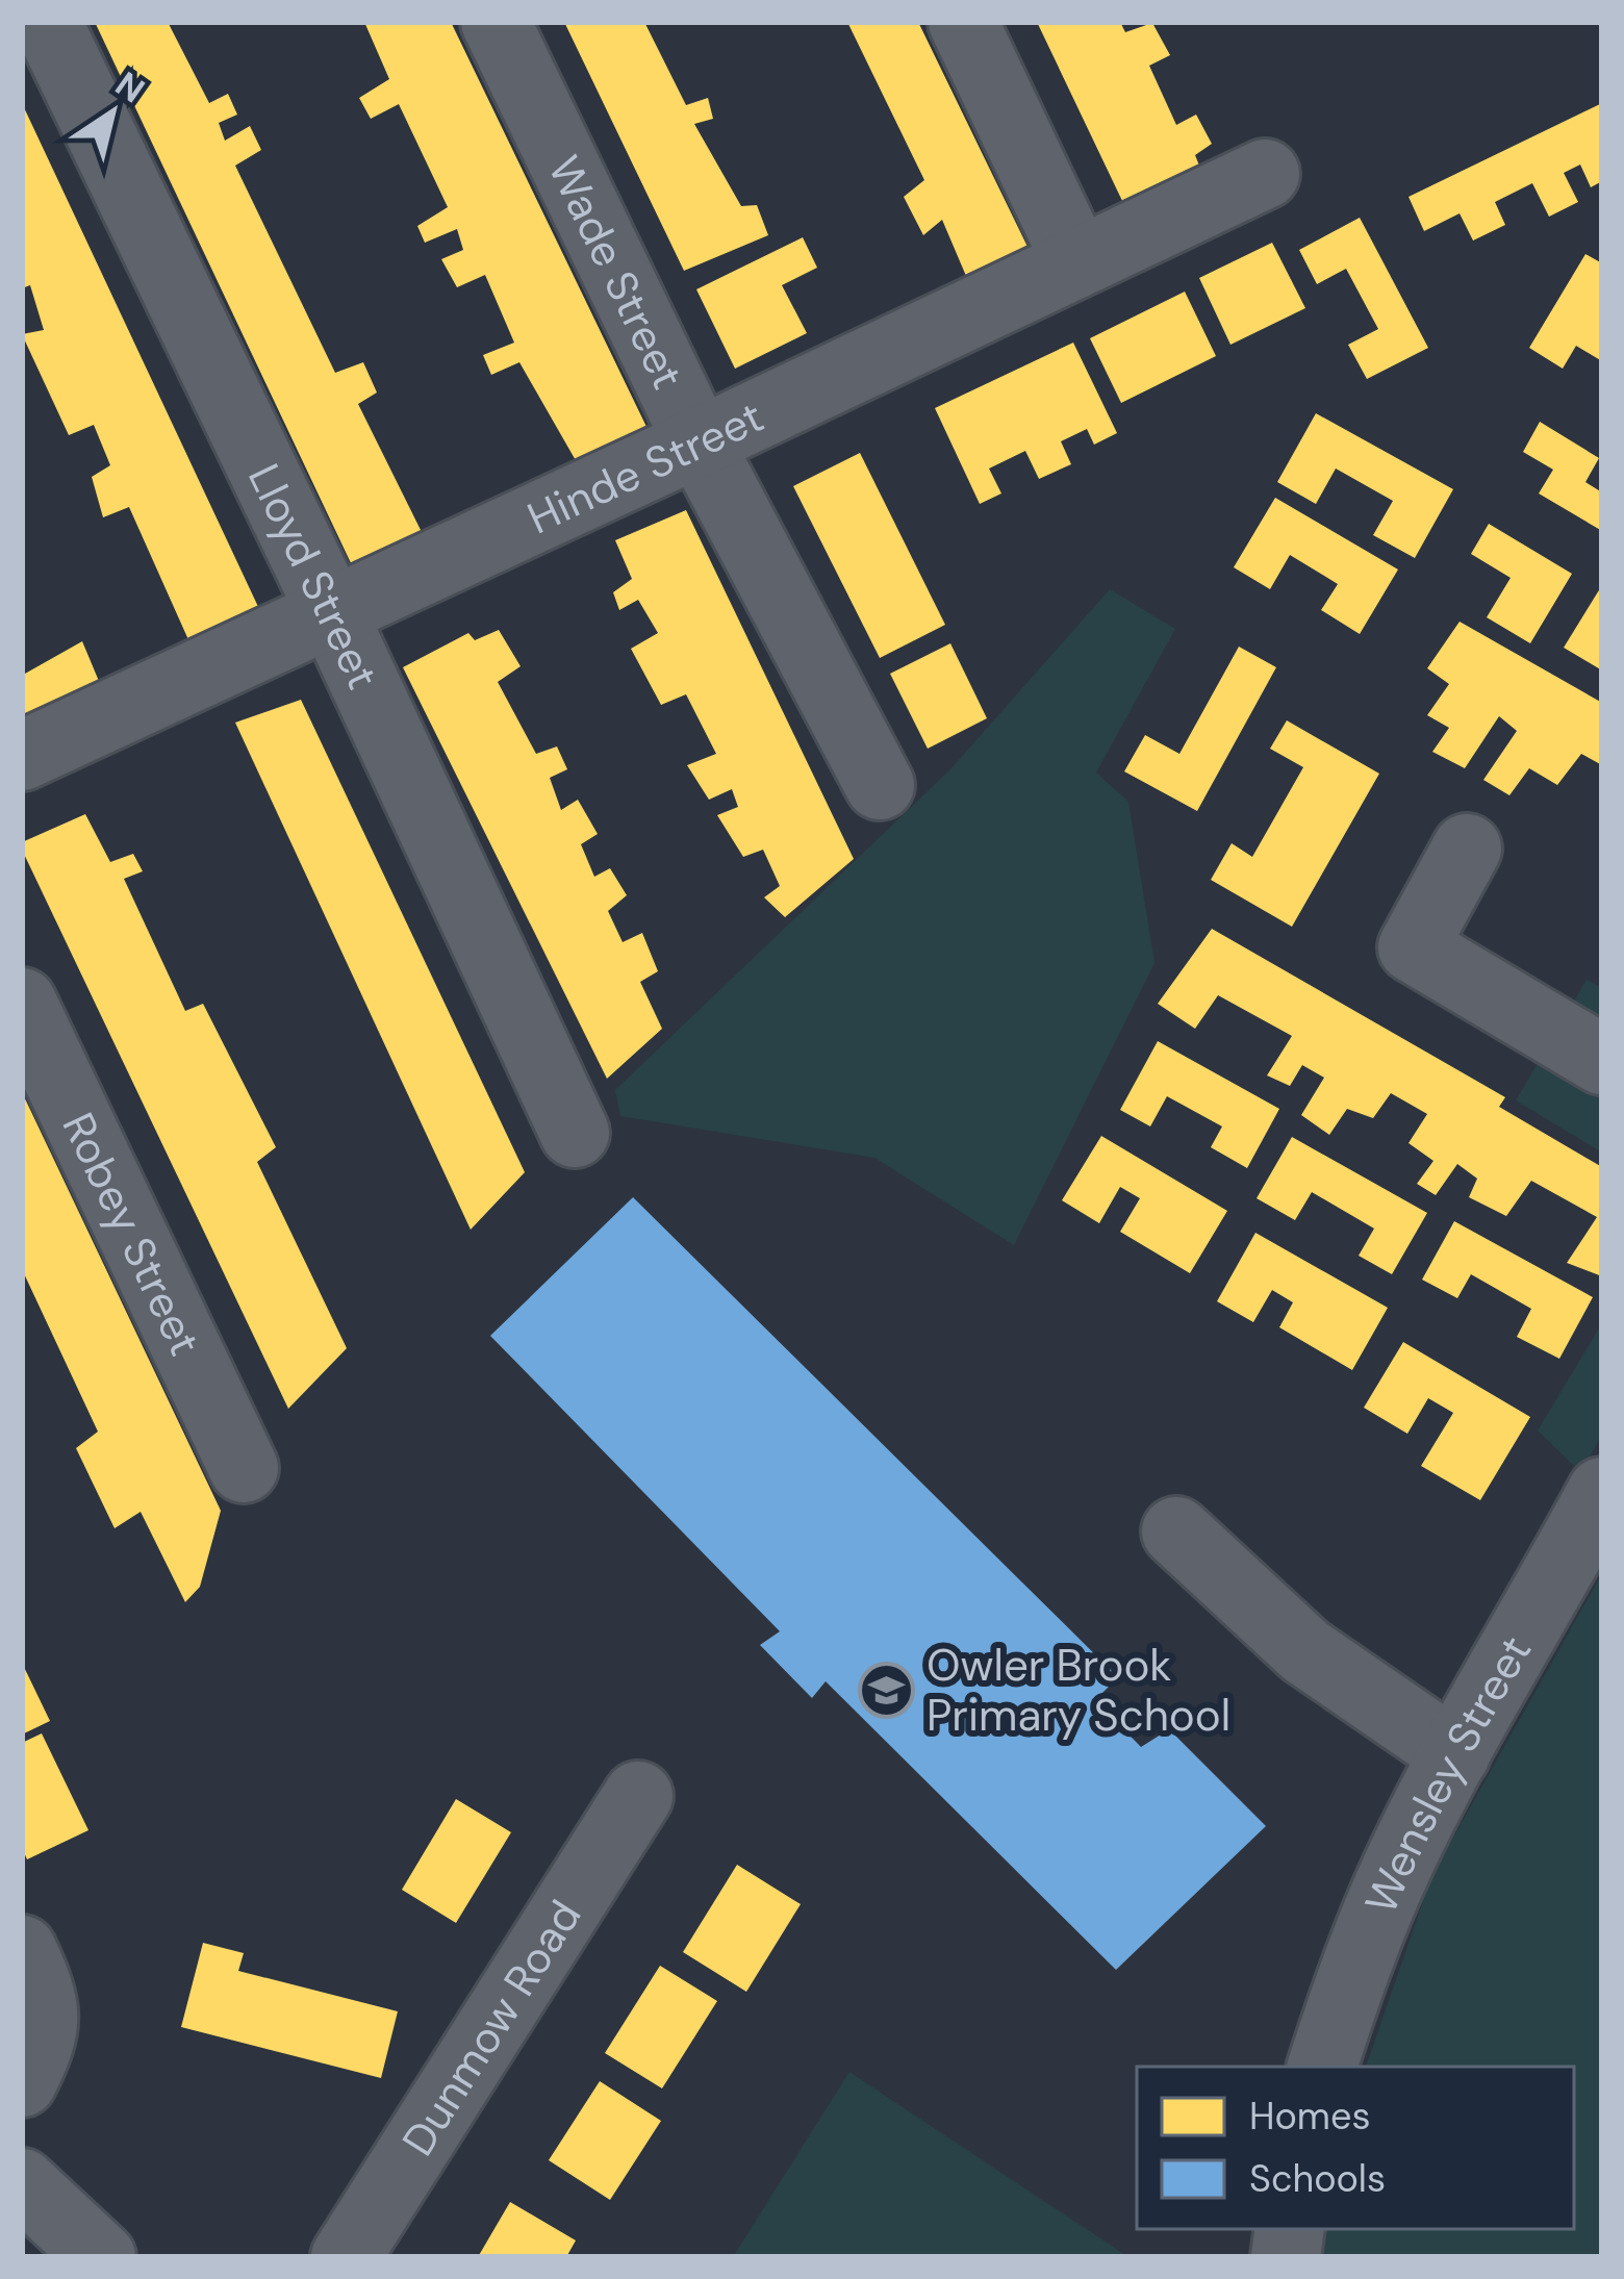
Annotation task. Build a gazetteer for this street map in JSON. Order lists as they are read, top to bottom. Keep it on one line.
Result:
{"streets":{"street":["Wade Street","Hinde Street","Lloyd Street","Robey Street","Wensley Street","Dunmow Road"]},"crossings":[["Wade Street","Hinde Street"],["Hinde Street","Lloyd Street"]],"places":{"school or university":["Owler Brook Primary School"]},"legend":["Homes","Schools"],"north":"top right"}
